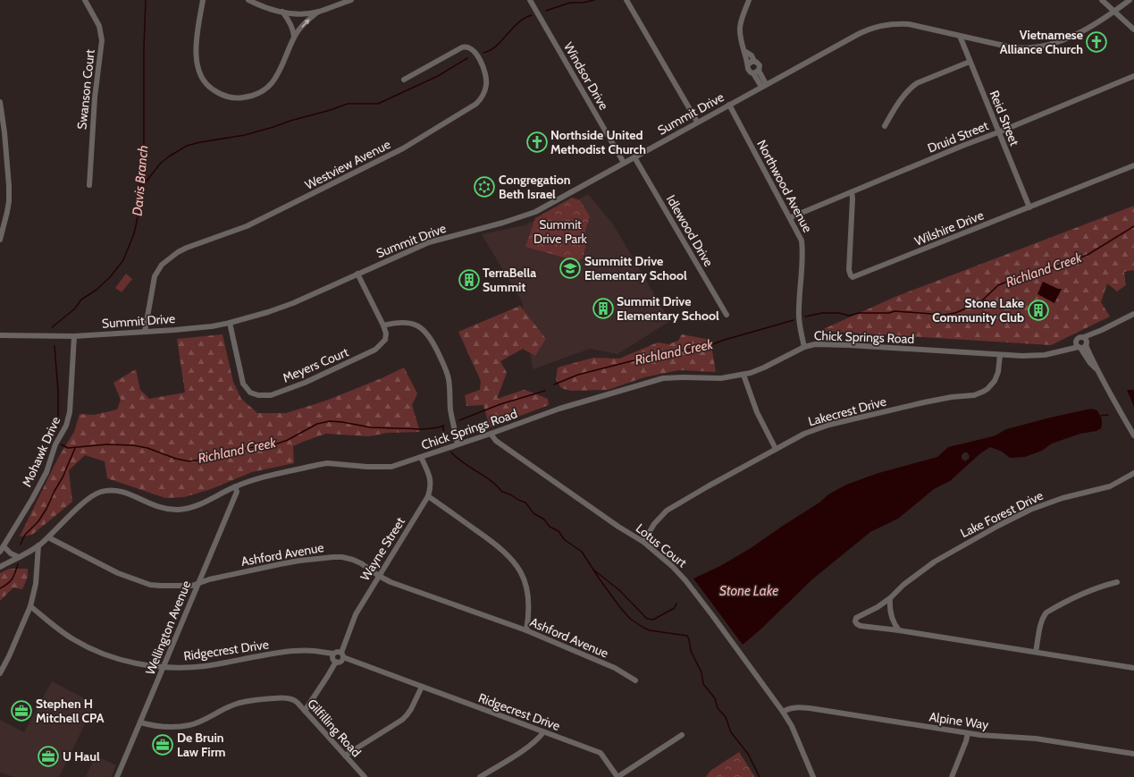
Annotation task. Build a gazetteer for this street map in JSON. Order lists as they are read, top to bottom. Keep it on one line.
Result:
{"streets":{"street":["Windsor Drive","Swanson Court","Summit Drive","Reid Street","Druid Street","Westview Avenue","Northwood Avenue","Wilshire Drive","Idlewood Drive","Chick Springs Road","Meyers Court","Lakecrest Drive","Mohawk Drive","Lake Forest Drive","Lotus Court","Wayne Street","Ashford Avenue","Wellington Avenue","Ridgecrest Drive","Alpine Way","Gilfilling Road"]},"crossings":[["Windsor Drive","Summit Drive"],["Summit Drive","Reid Street"],["Summit Drive","Westview Avenue"],["Summit Drive","Northwood Avenue"],["Summit Drive","Idlewood Drive"],["Summit Drive","Meyers Court"],["Summit Drive","Mohawk Drive"],["Reid Street","Druid Street"],["Reid Street","Wilshire Drive"],["Druid Street","Northwood Avenue"],["Druid Street","Wilshire Drive"],["Northwood Avenue","Chick Springs Road"],["Chick Springs Road","Lakecrest Drive"],["Chick Springs Road","Lotus Court"],["Chick Springs Road","Wayne Street"],["Chick Springs Road","Ashford Avenue"],["Chick Springs Road","Wellington Avenue"],["Lakecrest Drive","Lotus Court"],["Lotus Court","Alpine Way"],["Wayne Street","Ashford Avenue"],["Wayne Street","Ridgecrest Drive"],["Ashford Avenue","Wellington Avenue"],["Wellington Avenue","Ridgecrest Drive"],["Wellington Avenue","Gilfilling Road"]],"water":["Davis Branch","Richland Creek","Stone Lake"],"parks":["Summit Drive Park"],"places":{"church":["Vietnamese Alliance Church","Northside United Methodist Church"],"synagogue":["Congregation Beth Israel"],"school or university":["Summitt Drive Elementary School"],"building":["TerraBella Summit","Summit Drive Elementary School","Stone Lake Community Club"],"office":["Stephen H Mitchell CPA","De Bruin Law Firm","U Haul"]}}
